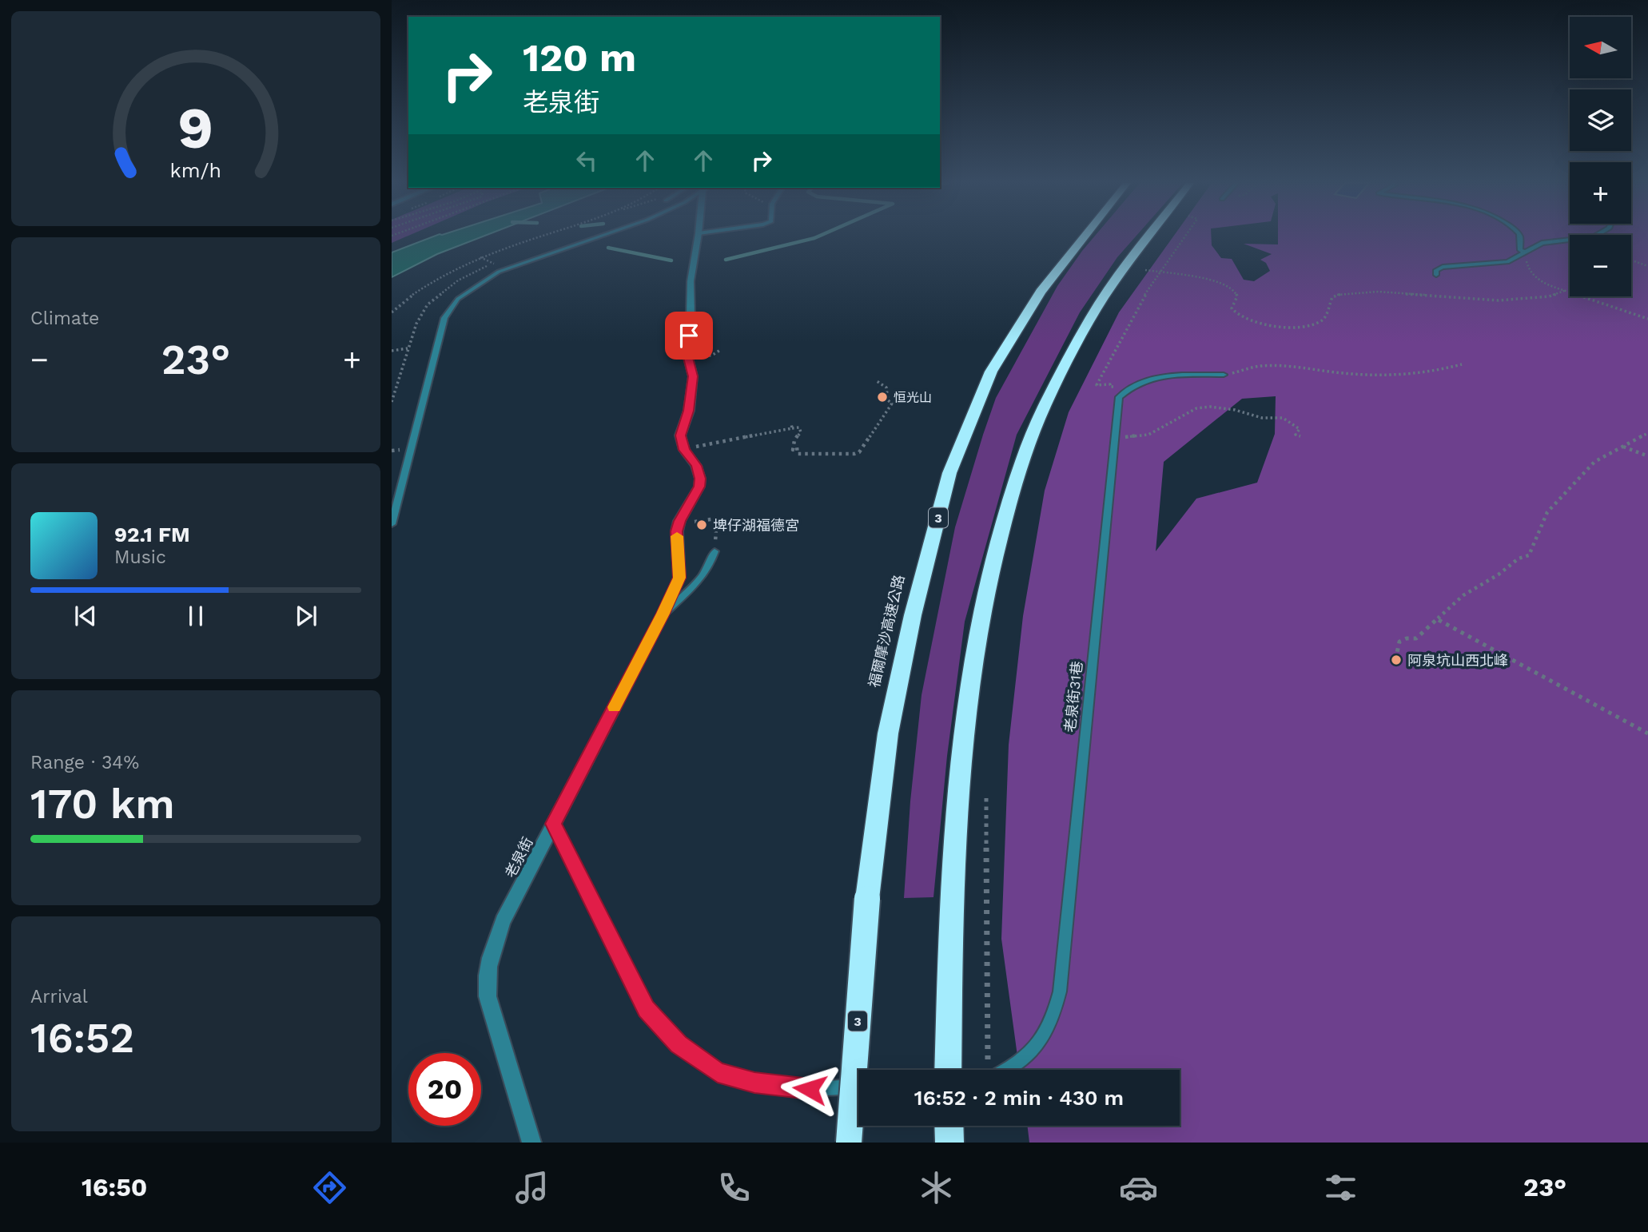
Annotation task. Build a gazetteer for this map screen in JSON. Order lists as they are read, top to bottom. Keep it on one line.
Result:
{"streets":{"highway":["3","福爾摩沙高速公路"],"street":["老泉街"],"lane":["老泉街31巷"]},"places":["恒光山","埤仔湖福德宮","阿泉坑山西北峰"],"north":"left","page":{"map_buttons":["+","−"],"turn":["120 m","老泉街"],"tile":["Climate",["Range · 34%","170 km"],["Arrival","16:52"]],"heat":["−","23°","+"],"song":["92.1 FM","Music"],"limit":"20","trip":"16:52 · 2 min · 430 m","tabs":["16:50","23°"],"gauge":["9","km/h"]}}
